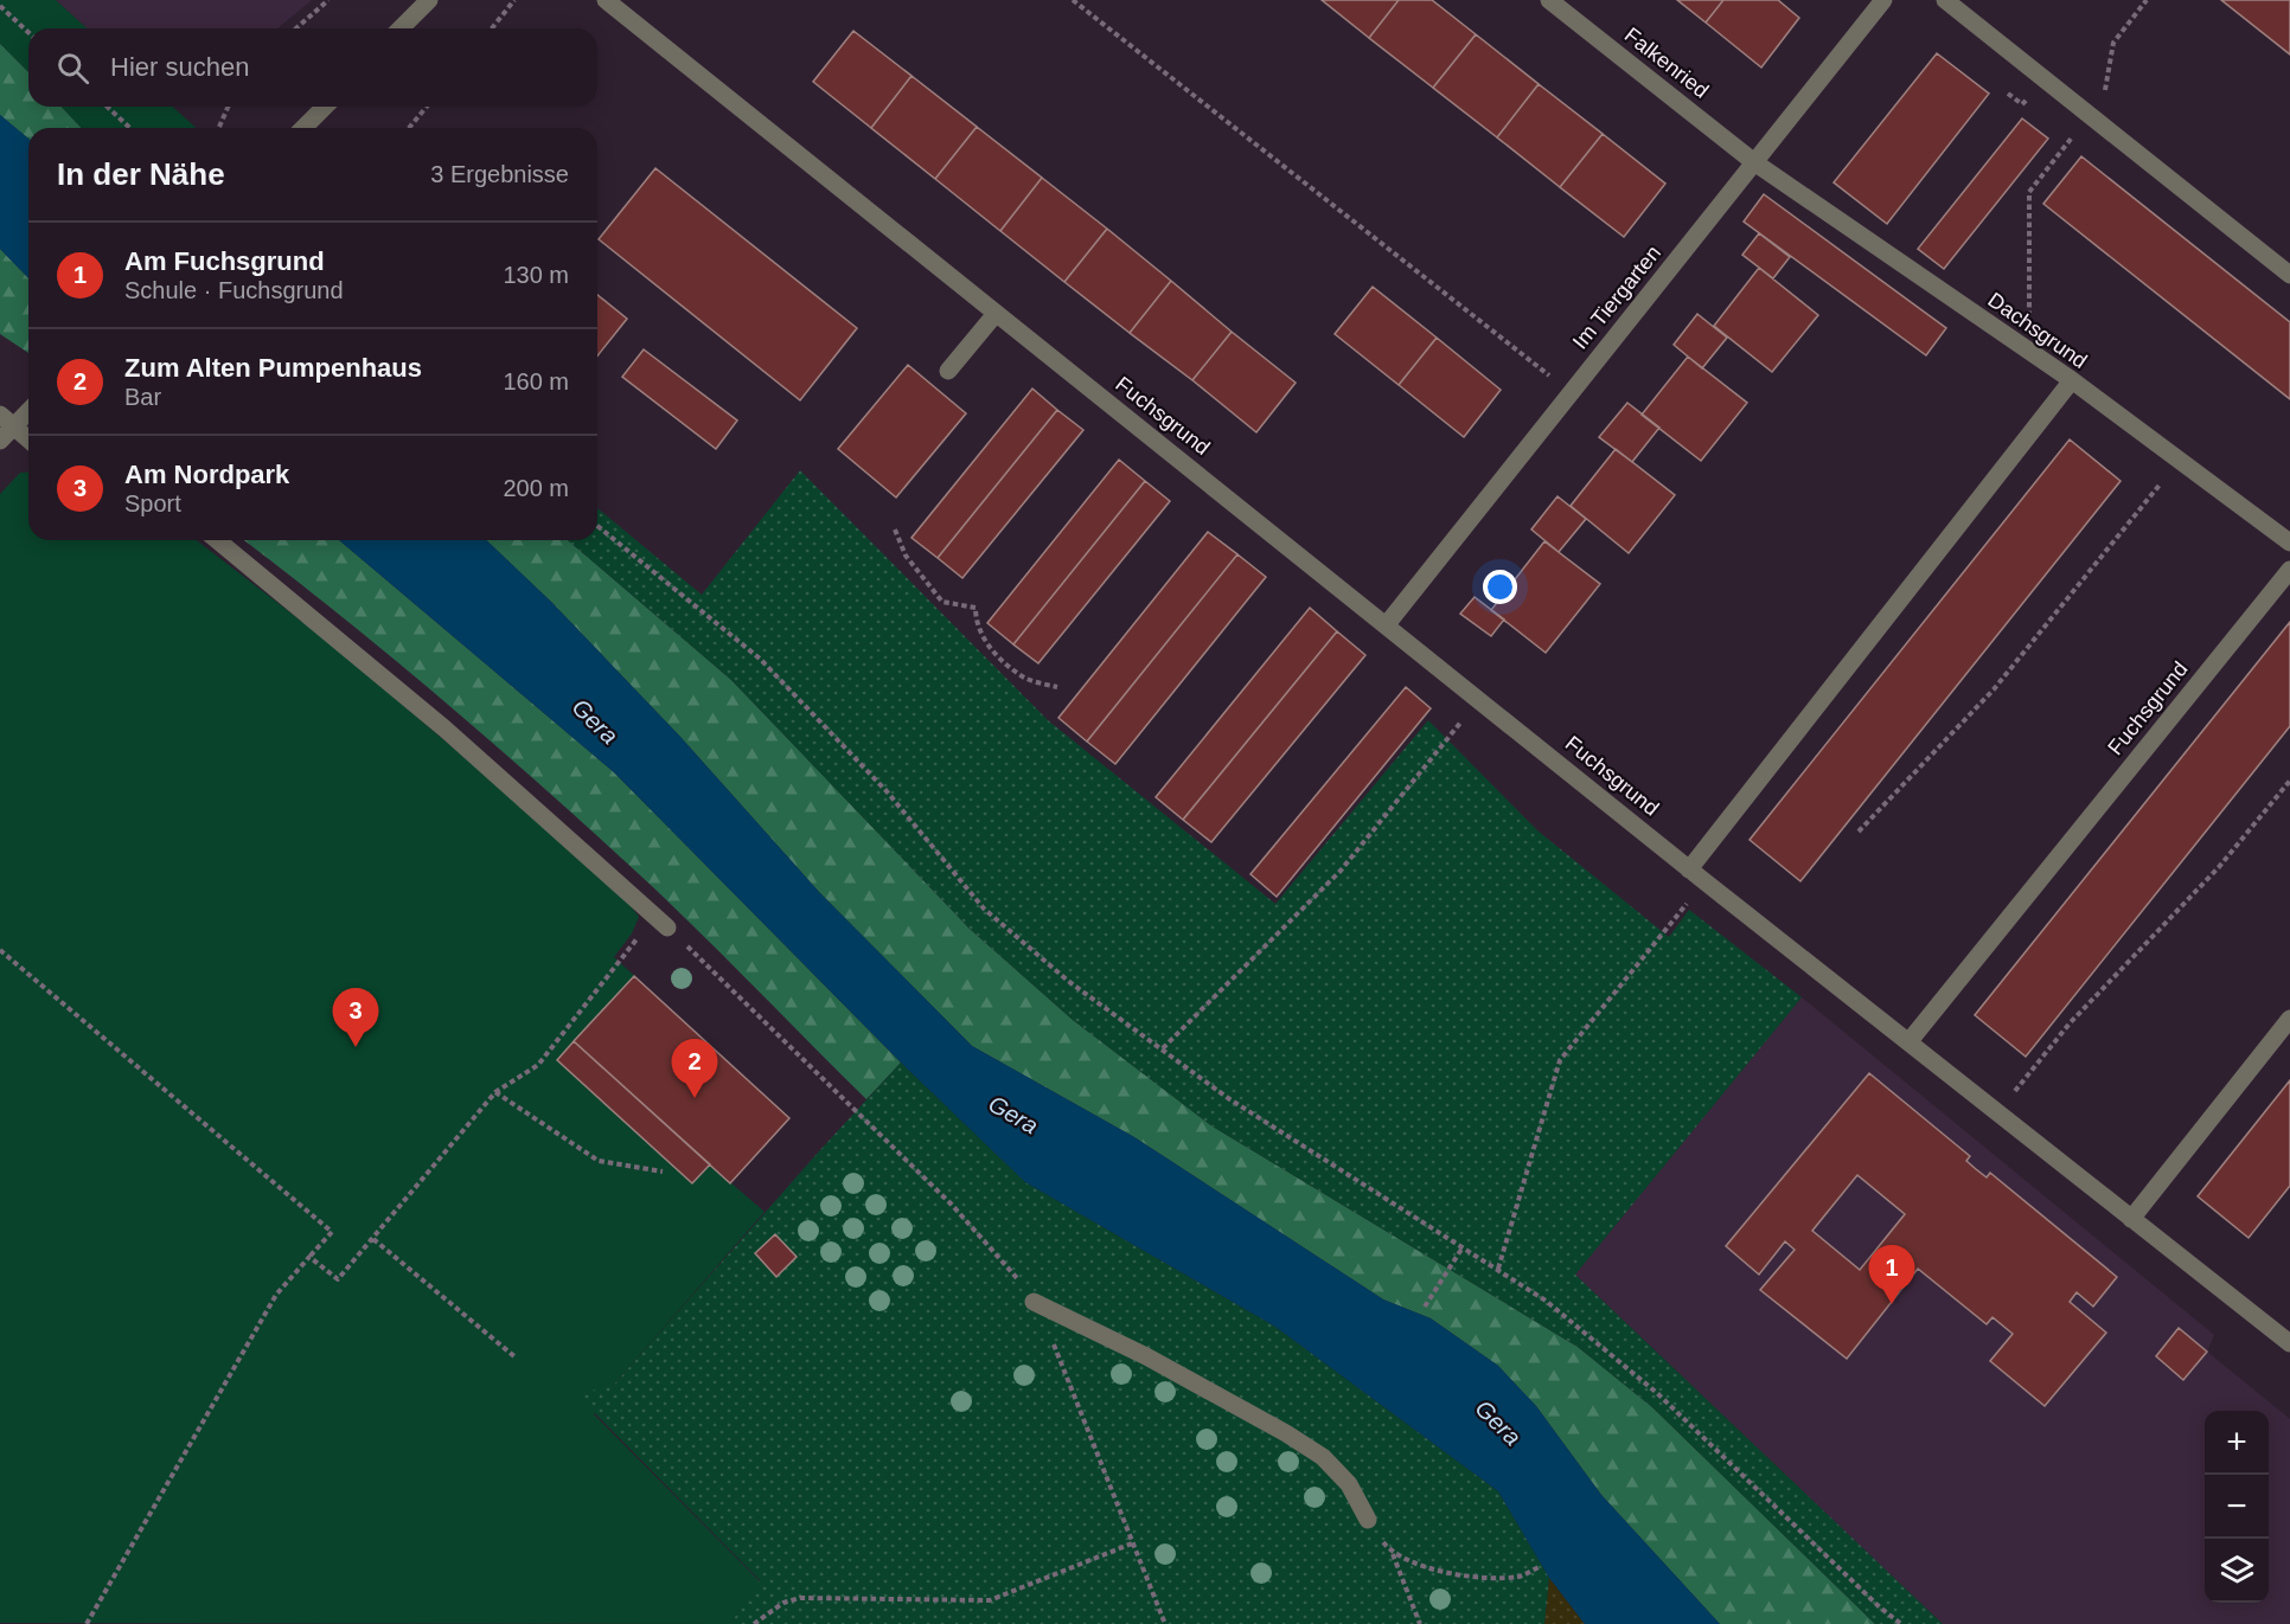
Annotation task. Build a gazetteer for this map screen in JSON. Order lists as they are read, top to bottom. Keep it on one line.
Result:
{"streets":{"street":["Falkenried","Im Tiergarten","Dachsgrund","Fuchsgrund"]},"crossings":[["Falkenried","Im Tiergarten"],["Falkenried","Dachsgrund"],["Im Tiergarten","Dachsgrund"],["Im Tiergarten","Fuchsgrund"]],"water":["Gera"],"page":{"search":"Hier suchen","heading":["In der Nähe","3 Ergebnisse"],"list":[{"mark":"1","name":"Am Fuchsgrund","note":"Schule · Fuchsgrund","value":"130 m"},{"mark":"2","name":"Zum Alten Pumpenhaus","note":"Bar","value":"160 m"},{"mark":"3","name":"Am Nordpark","note":"Sport","value":"200 m"}],"pins":["3","2","1"],"map_buttons":["+","−"]}}
